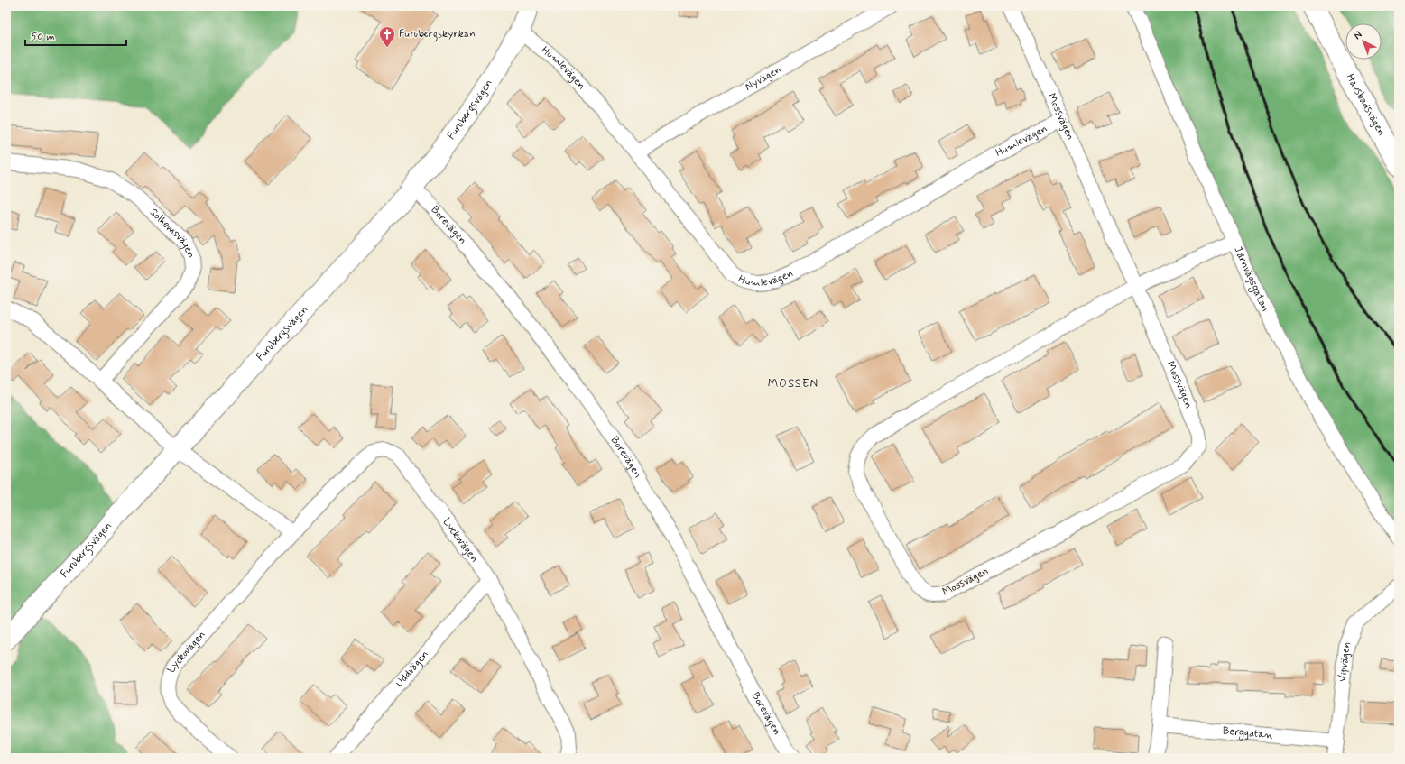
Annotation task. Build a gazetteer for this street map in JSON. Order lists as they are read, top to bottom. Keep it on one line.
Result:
{"streets":{"street":["Humlevägen","Nyvägen","Havsbadsvägen","Furubergsvägen","Mossvägen","Borevägen","Solhemsvägen","Järnvägsgatan","Lyckovägen","Vipvägen","Uddvägen","Berggatan"]},"crossings":[["Humlevägen","Nyvägen"],["Humlevägen","Furubergsvägen"],["Humlevägen","Mossvägen"],["Furubergsvägen","Borevägen"],["Mossvägen","Järnvägsgatan"],["Lyckovägen","Uddvägen"],["Vipvägen","Berggatan"]],"districts":["MOSSEN"],"places":{"church":["Furubergskyrkan"]},"scale_bar":"50 m","north":"top left"}
